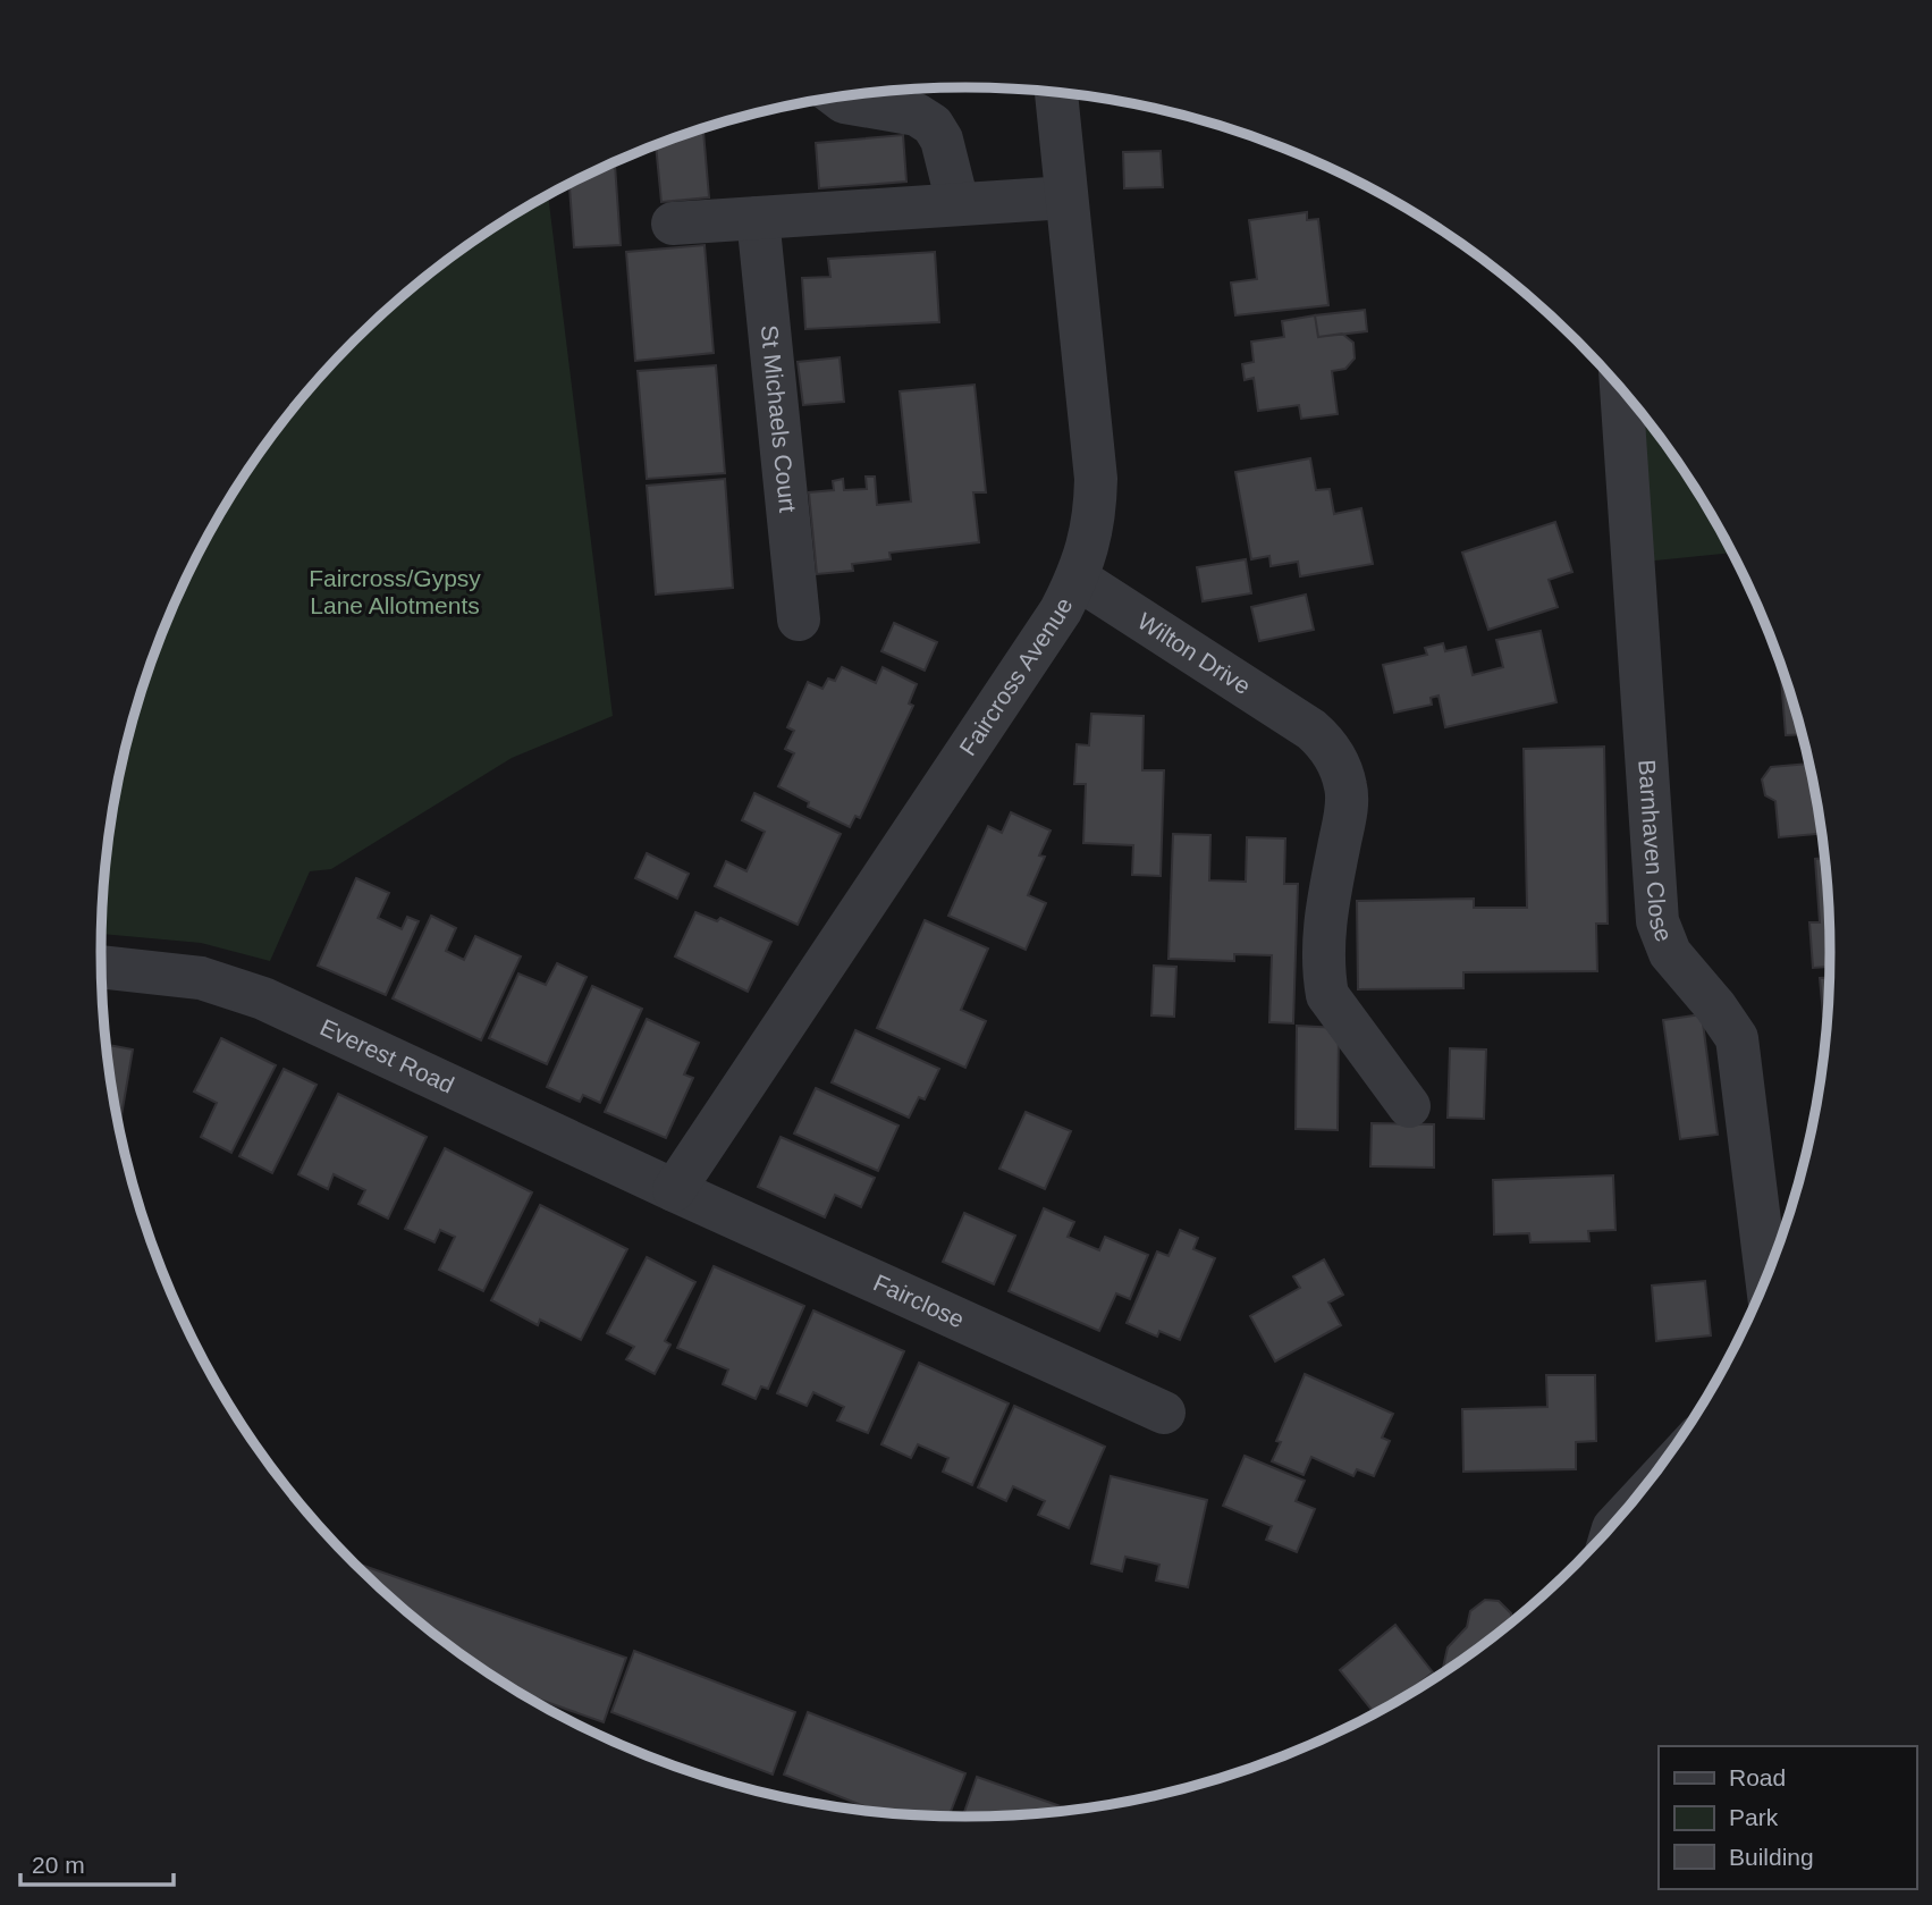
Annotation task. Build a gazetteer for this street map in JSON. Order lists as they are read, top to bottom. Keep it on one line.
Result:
{"streets":{"street":["St Michaels Court","Wilton Drive","Faircross Avenue","Barnhaven Close","Everest Road","Fairclose"]},"crossings":[["Wilton Drive","Faircross Avenue"],["Faircross Avenue","Everest Road"],["Faircross Avenue","Fairclose"],["Everest Road","Fairclose"]],"parks":["Faircross/Gypsy Lane Allotments"],"legend":["Road","Park","Building"],"scale_bar":"20 m"}
